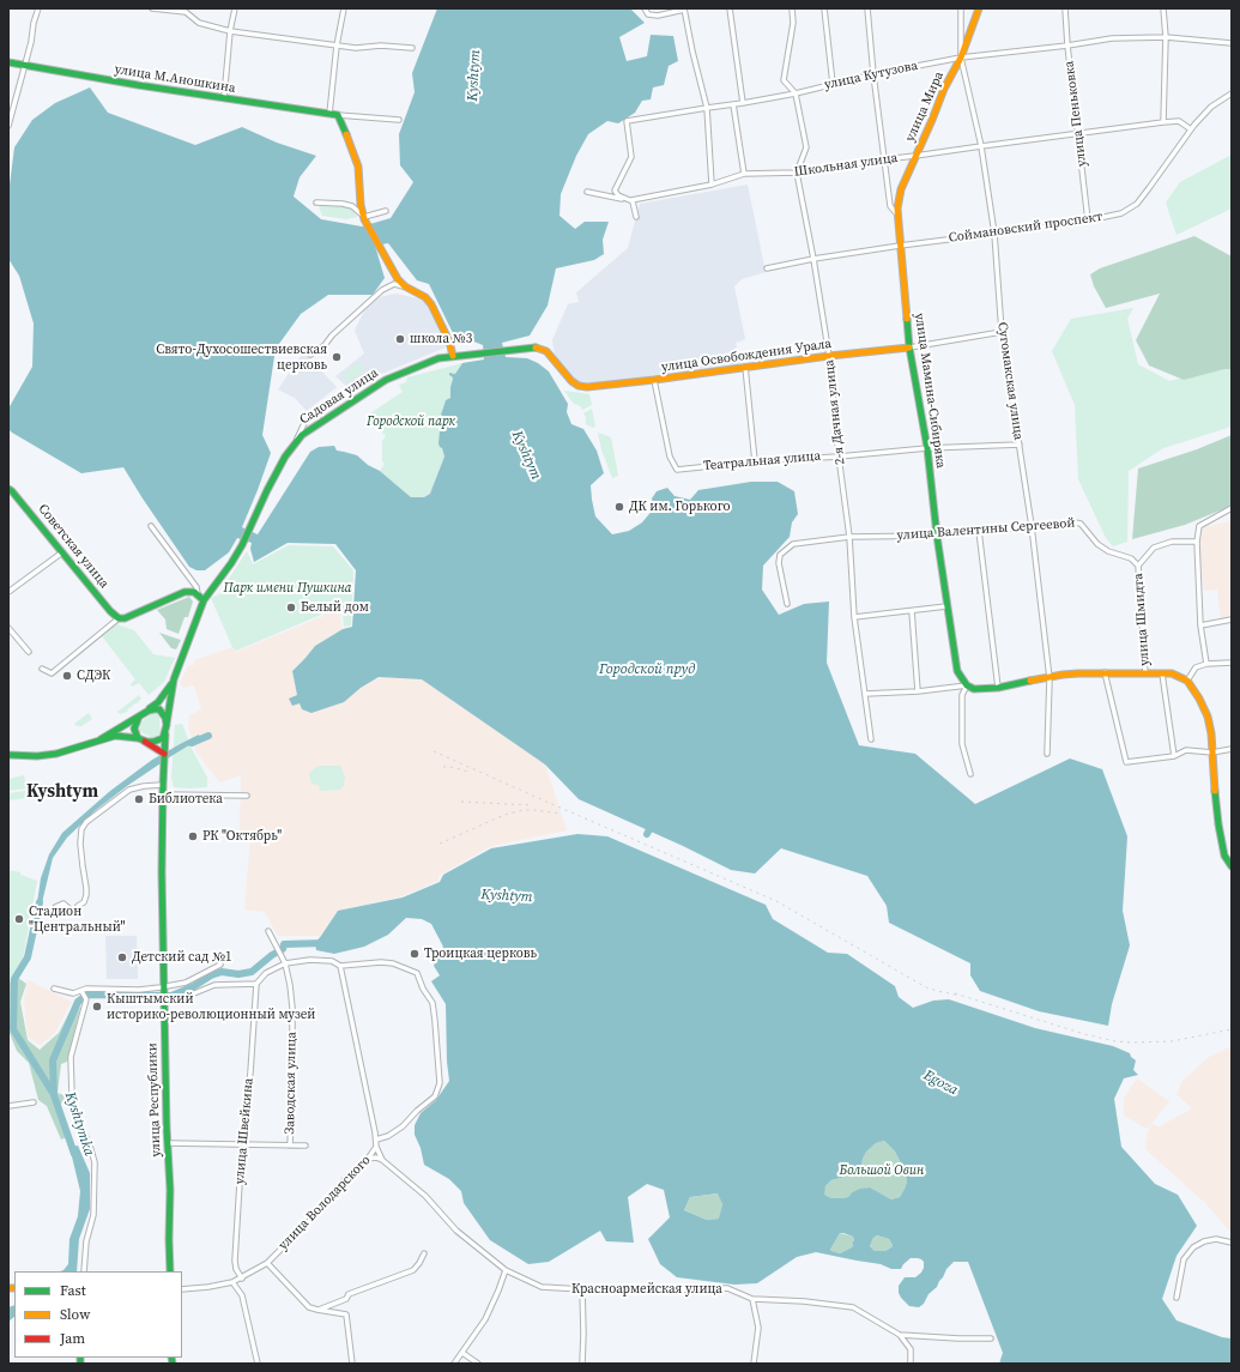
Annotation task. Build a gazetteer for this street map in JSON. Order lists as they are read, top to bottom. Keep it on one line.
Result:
{"streets":{"main road":["улица М.Аношкина","улица Мира","улица Освобождения Урала","улица Мамина-Сибиряка","Садовая улица","Советская улица","улица Республики"],"street":["улица Кутузова","улица Пеньковка","Школьная улица","Соймановский проспект","Сугомакская улица","2-я Дачная улица","Театральная улица","улица Валентины Сергеевой","улица Шмидта","Заводская улица","улица Швейкина","улица Володарского","Красноармейская улица"]},"crossings":[["улица Кутузова","улица Мира"],["улица Кутузова","улица Пеньковка"],["улица Кутузова","Школьная улица"],["улица Кутузова","Сугомакская улица"],["улица Кутузова","улица Мамина-Сибиряка"],["улица Мира","Школьная улица"],["улица Мира","Сугомакская улица"],["улица Мира","улица Мамина-Сибиряка"],["улица Пеньковка","Школьная улица"],["улица Пеньковка","Соймановский проспект"],["Школьная улица","Соймановский проспект"],["Школьная улица","Сугомакская улица"],["Школьная улица","улица Мамина-Сибиряка"],["Школьная улица","2-я Дачная улица"],["Соймановский проспект","Сугомакская улица"],["Соймановский проспект","улица Мамина-Сибиряка"],["Соймановский проспект","2-я Дачная улица"],["улица Освобождения Урала","Сугомакская улица"],["улица Освобождения Урала","улица Мамина-Сибиряка"],["улица Освобождения Урала","Садовая улица"],["улица Освобождения Урала","2-я Дачная улица"],["улица Освобождения Урала","Театральная улица"],["Сугомакская улица","Театральная улица"],["Сугомакская улица","улица Валентины Сергеевой"],["улица Мамина-Сибиряка","Театральная улица"],["улица Мамина-Сибиряка","улица Валентины Сергеевой"],["2-я Дачная улица","Театральная улица"],["2-я Дачная улица","улица Валентины Сергеевой"],["улица Валентины Сергеевой","улица Шмидта"],["улица Швейкина","улица Володарского"],["улица Володарского","Красноармейская улица"]],"districts":["Kyshtym"],"water":["Kyshtym","Городской пруд","Egoza","Kyshtymka"],"parks":["Городской парк","Парк имени Пушкина","Большой Овин"],"places":["школа №3","Свято-Духосошествиевская церковь","ДК им. Горького","Белый дом","СДЭК","Библиотека","РК \"Октябрь\"","Стадион \"Центральный\"","Троицкая церковь","Детский сад №1","Кыштымский историко-революционный музей"],"legend":["Fast","Slow","Jam"]}
